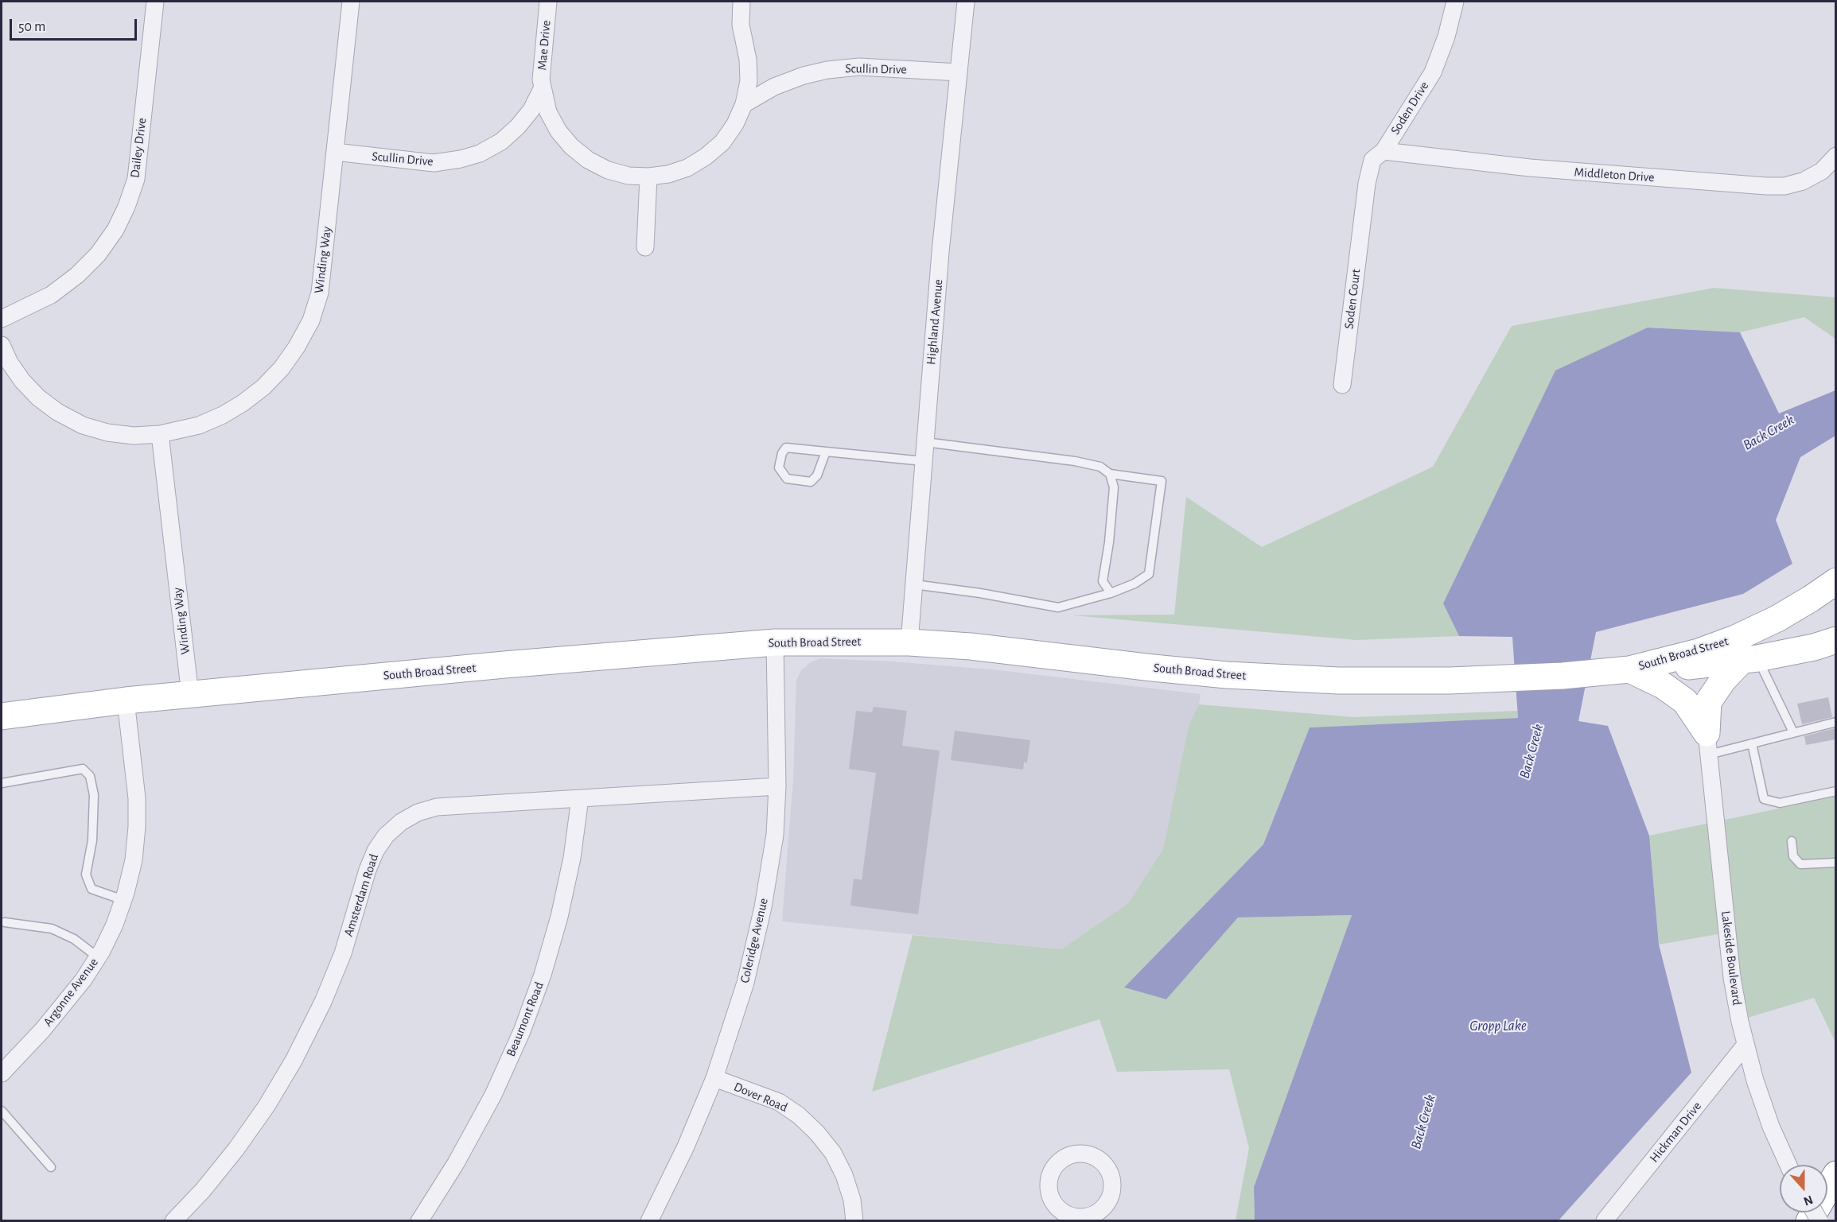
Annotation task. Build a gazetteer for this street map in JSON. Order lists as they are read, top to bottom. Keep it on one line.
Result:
{"streets":{"main road":["South Broad Street"],"street":["Mae Drive","Scullin Drive","Soden Drive","Dailey Drive","Middleton Drive","Winding Way","Soden Court","Highland Avenue","Amsterdam Road","Coleridge Avenue","Lakeside Boulevard","Argonne Avenue","Beaumont Road","Dover Road","Hickman Drive"]},"crossings":[["Mae Drive","Scullin Drive"],["Scullin Drive","Winding Way"],["Scullin Drive","Highland Avenue"],["Soden Drive","Middleton Drive"],["Soden Drive","Soden Court"],["Winding Way","South Broad Street"],["Highland Avenue","South Broad Street"],["South Broad Street","Coleridge Avenue"],["South Broad Street","Argonne Avenue"],["Amsterdam Road","Coleridge Avenue"],["Amsterdam Road","Beaumont Road"],["Coleridge Avenue","Dover Road"],["Lakeside Boulevard","Hickman Drive"]],"water":["Back Creek","Gropp Lake"],"scale_bar":"50 m","north":"bottom"}
